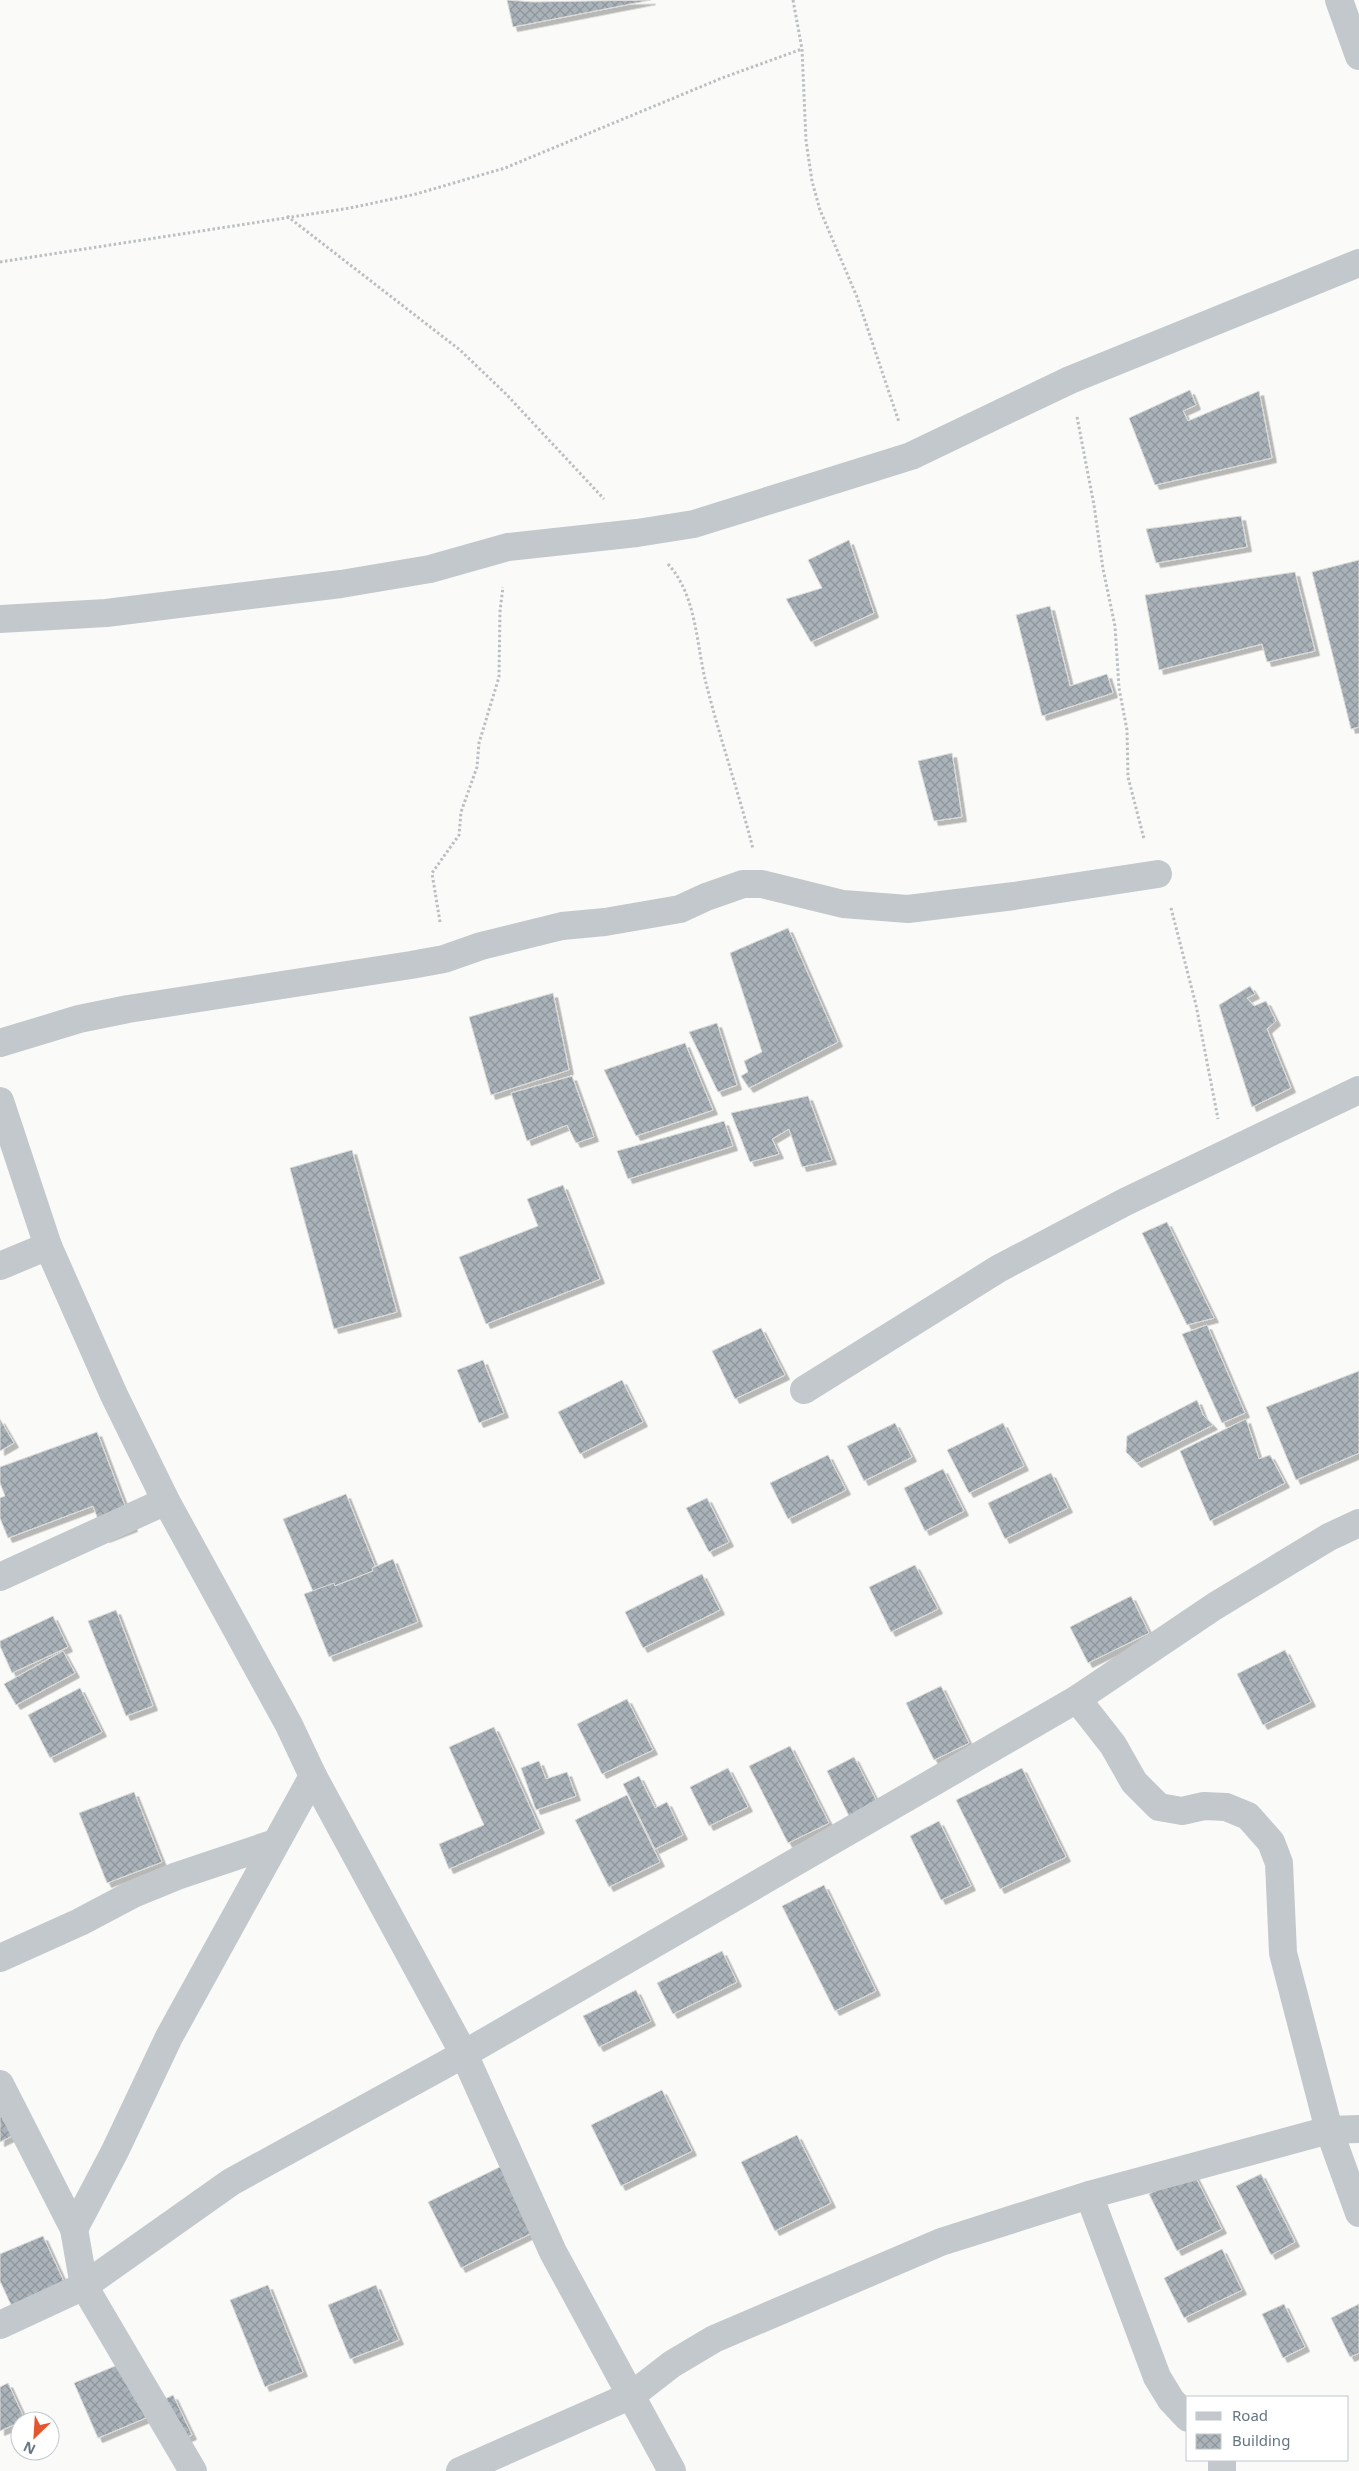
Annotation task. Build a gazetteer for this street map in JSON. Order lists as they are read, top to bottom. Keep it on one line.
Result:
{"legend":["Road","Building"],"north":"bottom left"}
